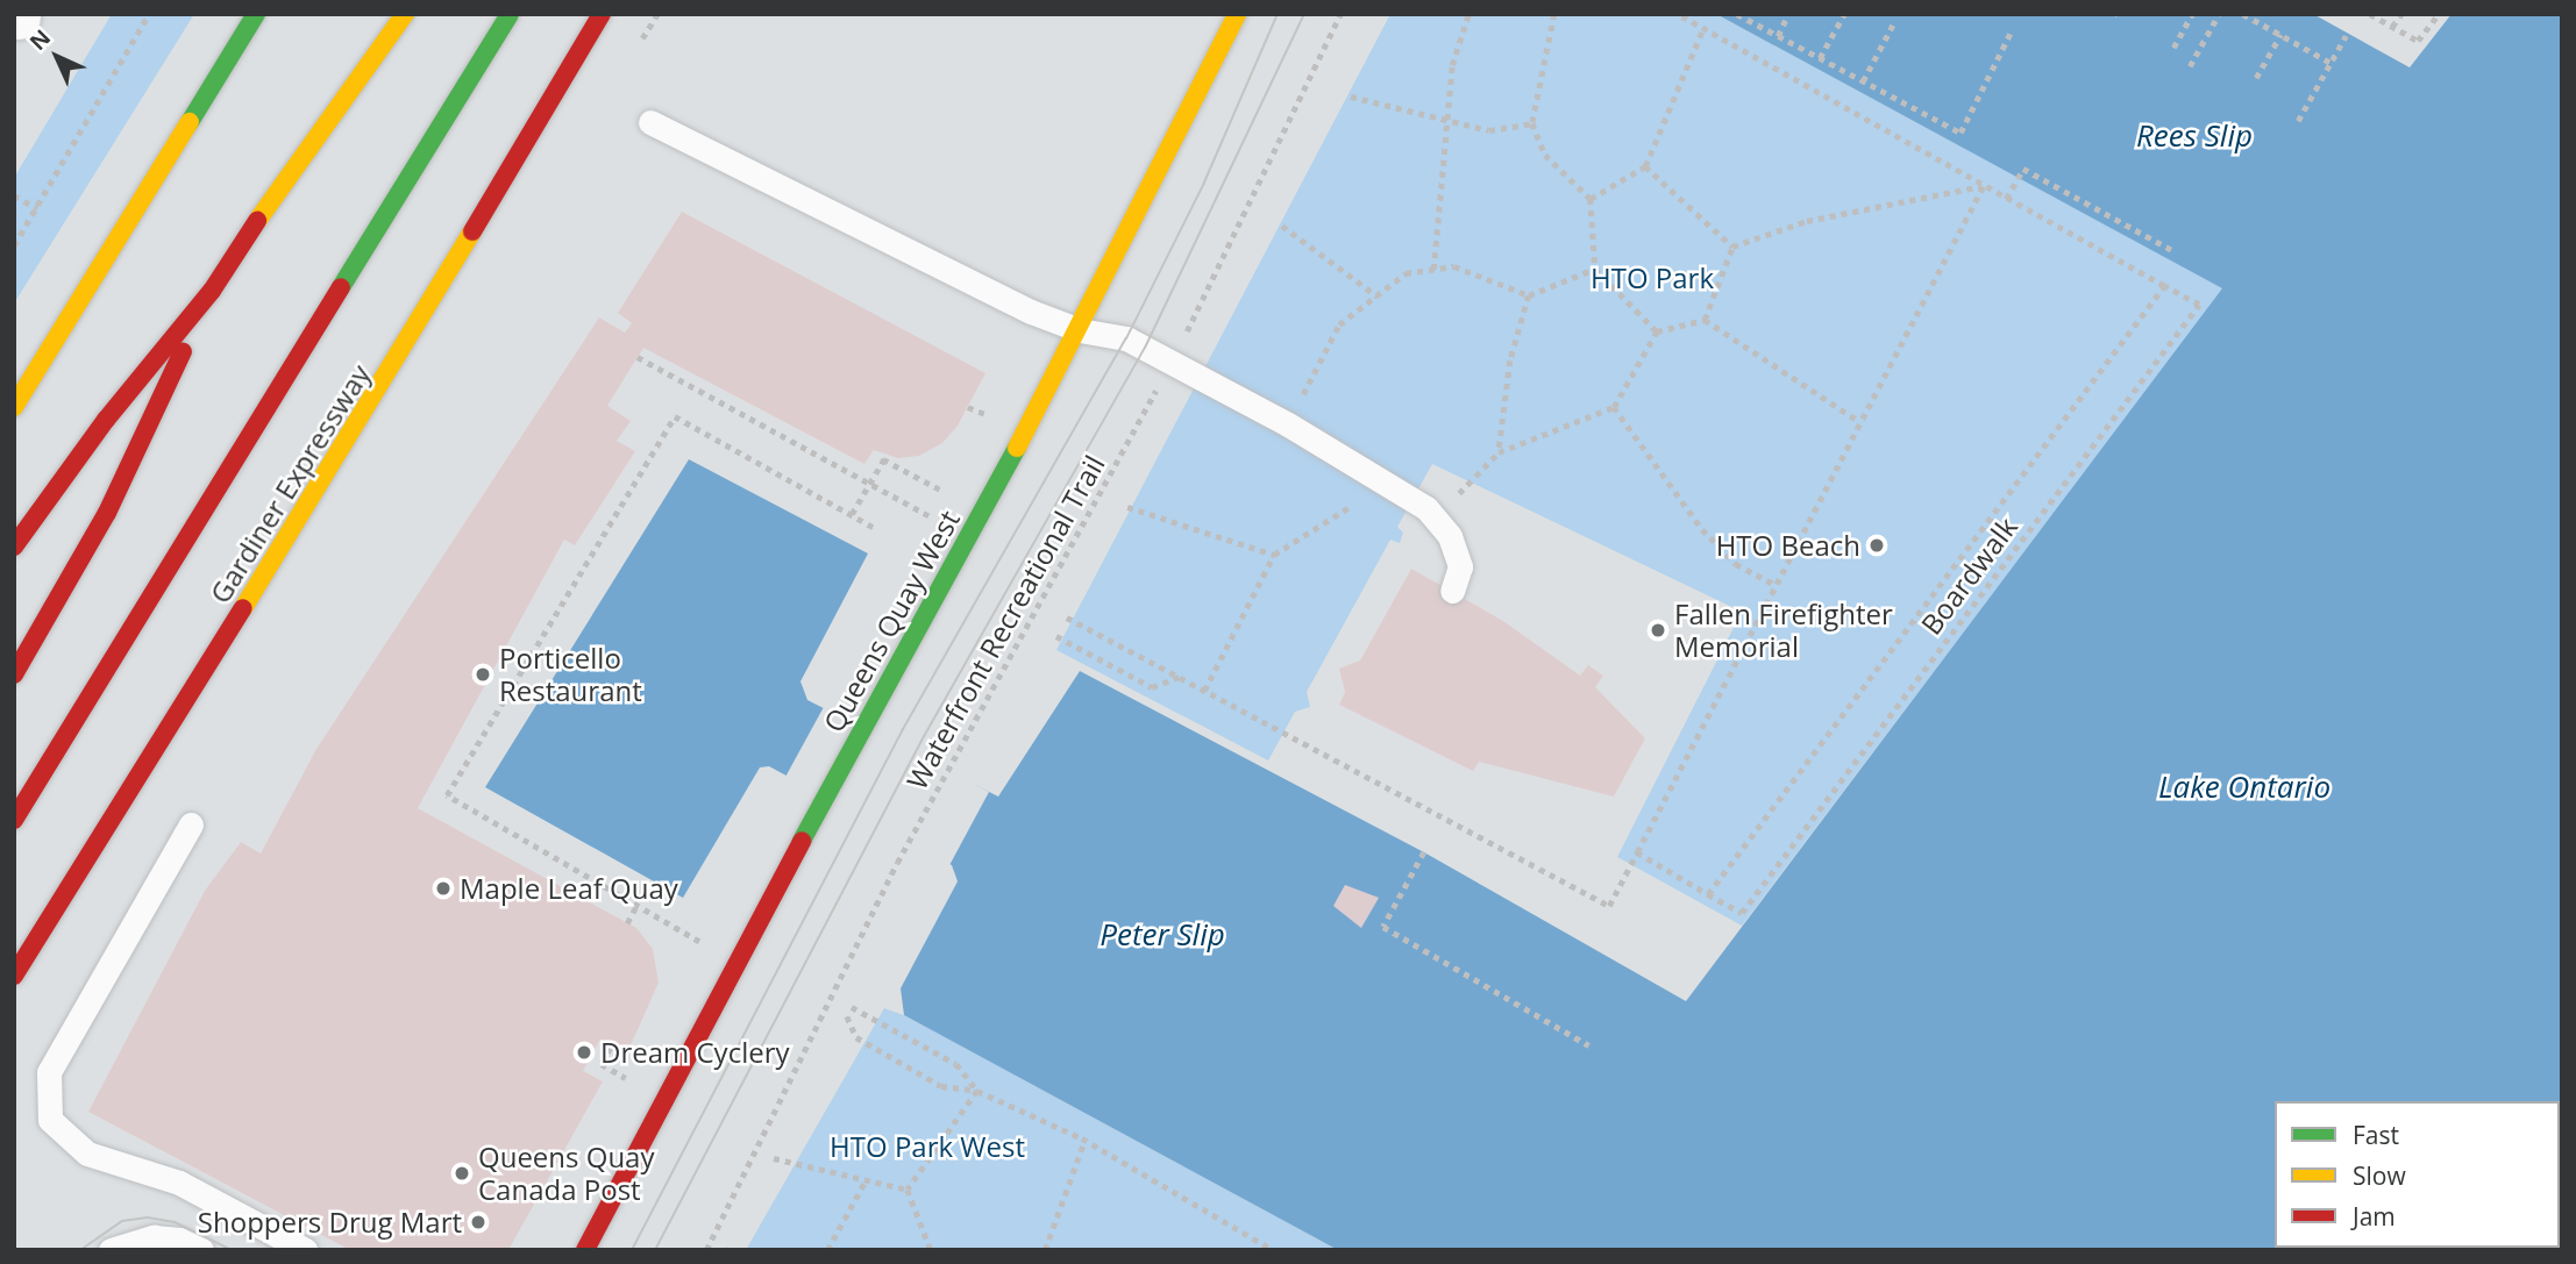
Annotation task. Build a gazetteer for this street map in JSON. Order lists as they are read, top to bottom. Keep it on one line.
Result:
{"streets":{"main road":["Gardiner Expressway","Queens Quay West"],"path":["Boardwalk","Waterfront Recreational Trail"]},"water":["Rees Slip","Lake Ontario","Peter Slip"],"parks":["HTO Park","HTO Park West"],"places":["HTO Beach","Fallen Firefighter Memorial","Porticello Restaurant","Maple Leaf Quay","Dream Cyclery","Queens Quay Canada Post","Shoppers Drug Mart"],"legend":["Fast","Slow","Jam"],"north":"top left"}
